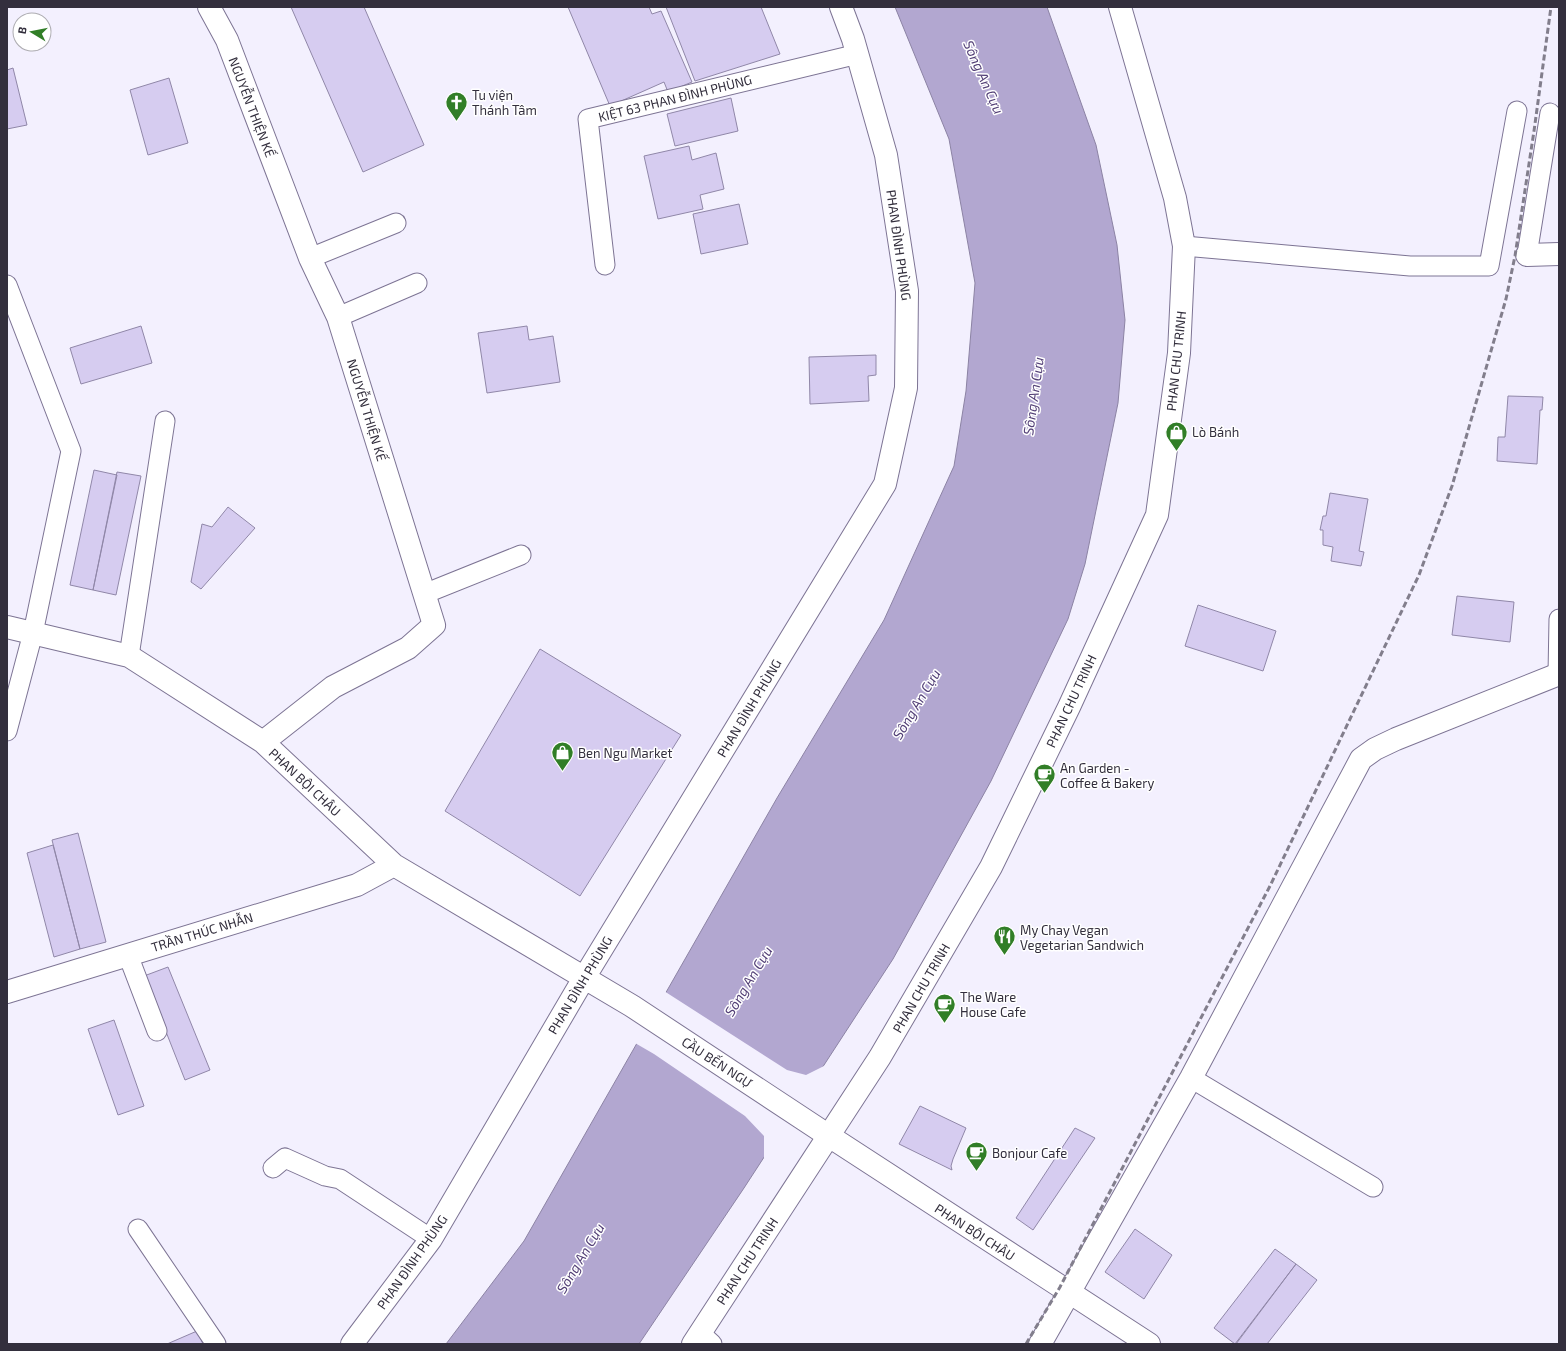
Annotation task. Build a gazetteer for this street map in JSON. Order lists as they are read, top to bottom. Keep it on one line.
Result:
{"streets":{"street":["NGUYỄN THIỆN KẾ","PHAN ĐÌNH PHÙNG","PHAN CHU TRINH","PHAN BỘI CHÂU","TRẦN THÚC NHẪN","CẦU BẾN NGỰ"],"lane":["KIỆT 63 PHAN ĐÌNH PHÙNG"]},"crossings":[["KIỆT 63 PHAN ĐÌNH PHÙNG","PHAN ĐÌNH PHÙNG"],["NGUYỄN THIỆN KẾ","PHAN BỘI CHÂU"],["PHAN ĐÌNH PHÙNG","PHAN BỘI CHÂU"],["PHAN ĐÌNH PHÙNG","CẦU BẾN NGỰ"],["PHAN CHU TRINH","PHAN BỘI CHÂU"],["PHAN BỘI CHÂU","TRẦN THÚC NHẪN"],["PHAN BỘI CHÂU","CẦU BẾN NGỰ"]],"water":["Sông An Cựu"],"places":{"church":["Tu viện Thánh Tâm"],"shop":["Lò Bánh","Ben Ngu Market"],"cafe":["An Garden - Coffee & Bakery","The Ware House Cafe","Bonjour Cafe"],"restaurant":["My Chay Vegan Vegetarian Sandwich"]},"north":"left"}
